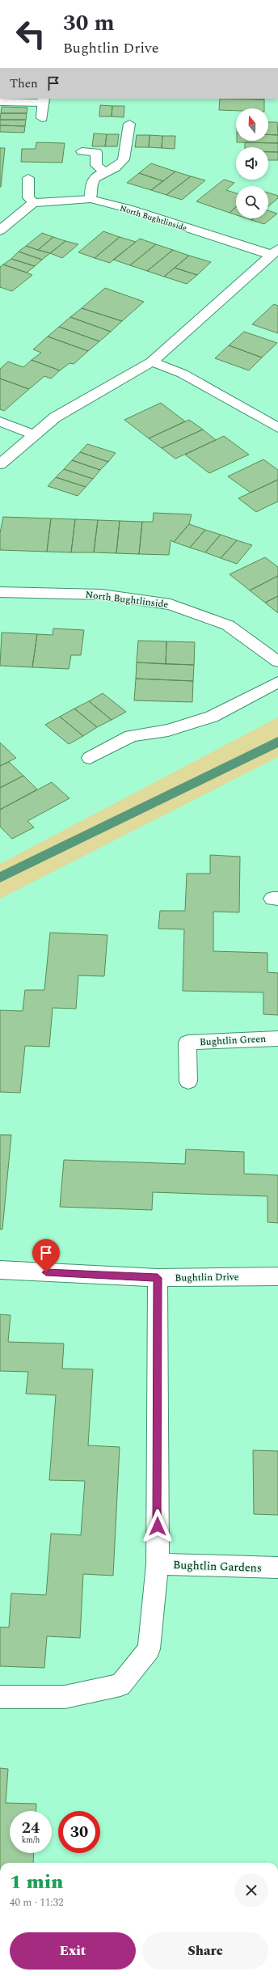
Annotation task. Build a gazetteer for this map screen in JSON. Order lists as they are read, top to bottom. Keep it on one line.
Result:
{"streets":{"street":["North Bughtlinside","Bughtlin Green","Bughtlin Drive","Bughtlin Gardens"]},"north":"top","page":{"turn":["30 m","Bughtlin Drive"],"then":"Then","speed":"24 km/h","limit":"30","heading":["1 min","40 m · 11:32"],"buttons":["Exit","Share"]}}
